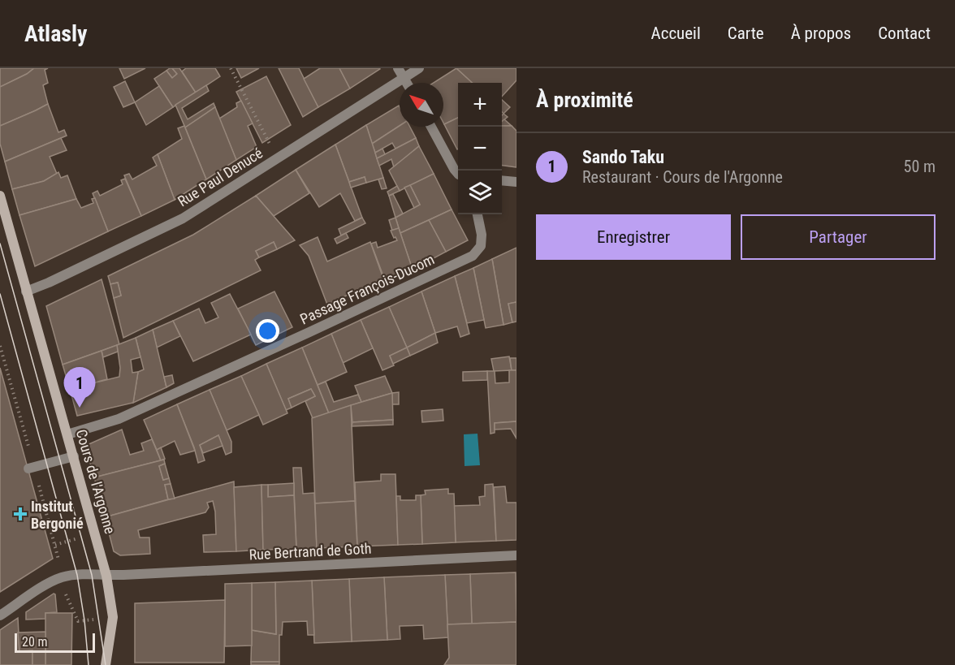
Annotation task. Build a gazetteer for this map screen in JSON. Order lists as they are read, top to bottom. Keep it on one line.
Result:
{"streets":{"street":["Rue Paul Denucé","Passage François-Ducom","Cours de l'Argonne","Rue Bertrand de Goth"]},"crossings":[["Rue Paul Denucé","Cours de l'Argonne"],["Passage François-Ducom","Cours de l'Argonne"],["Cours de l'Argonne","Rue Bertrand de Goth"]],"places":{"health":["Institut Bergonié"]},"scale_bar":"20 m","north":"top left","page":{"header":"Atlasly","nav":["Accueil","Carte","À propos","Contact"],"heading":"À proximité","map_buttons":["+","−"],"list":[{"mark":"1","name":"Sando Taku","note":"Restaurant · Cours de l'Argonne","value":"50 m"}],"buttons":["Enregistrer","Partager"],"pins":"1","scale":"20 m"}}
